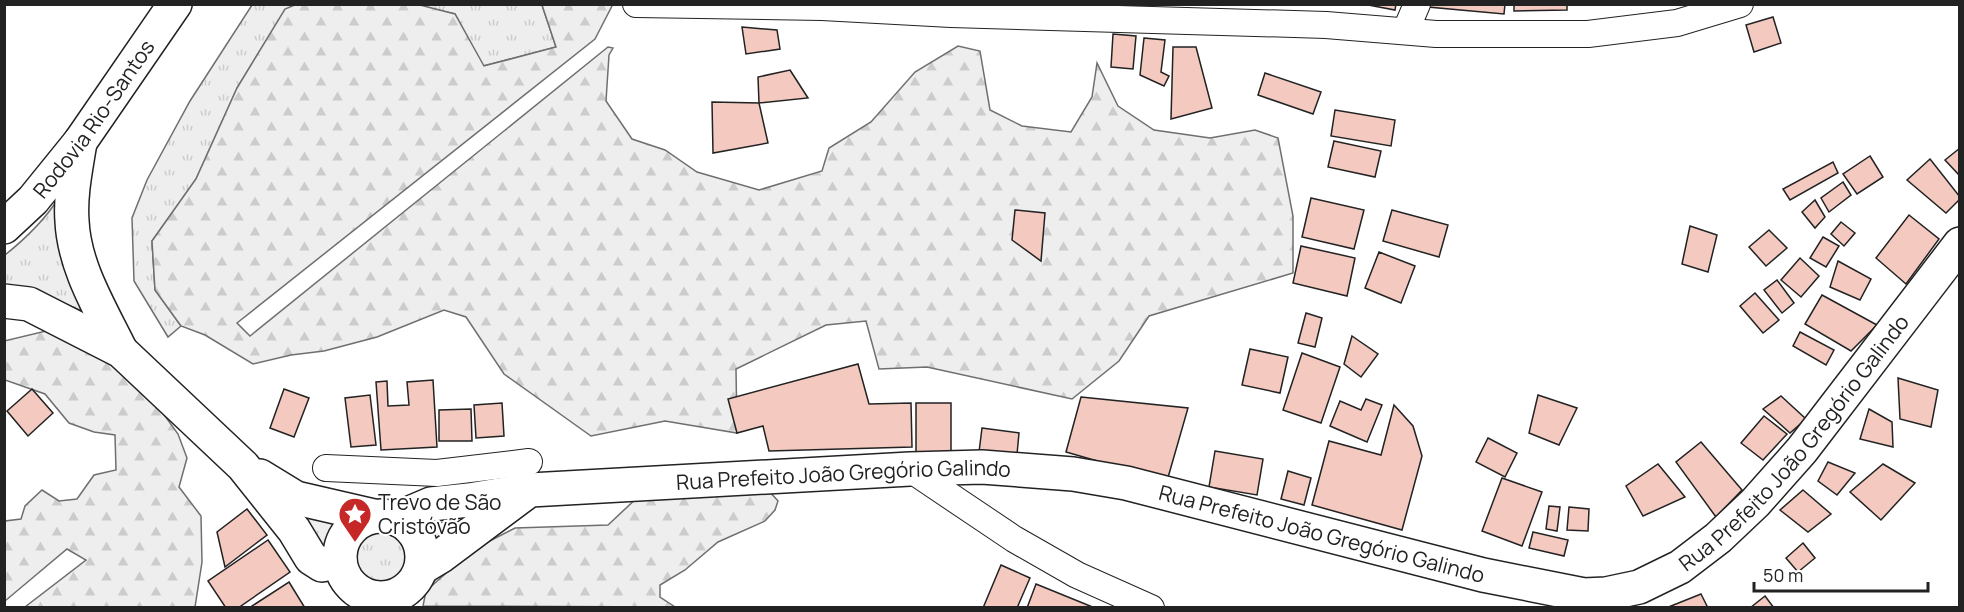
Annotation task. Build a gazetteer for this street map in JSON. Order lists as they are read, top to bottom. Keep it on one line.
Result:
{"streets":{"main road":["Rodovia Rio-Santos","Rua Prefeito João Gregório Galindo"]},"places":{"place":["Trevo de São Cristóvão"]},"scale_bar":"50 m"}
